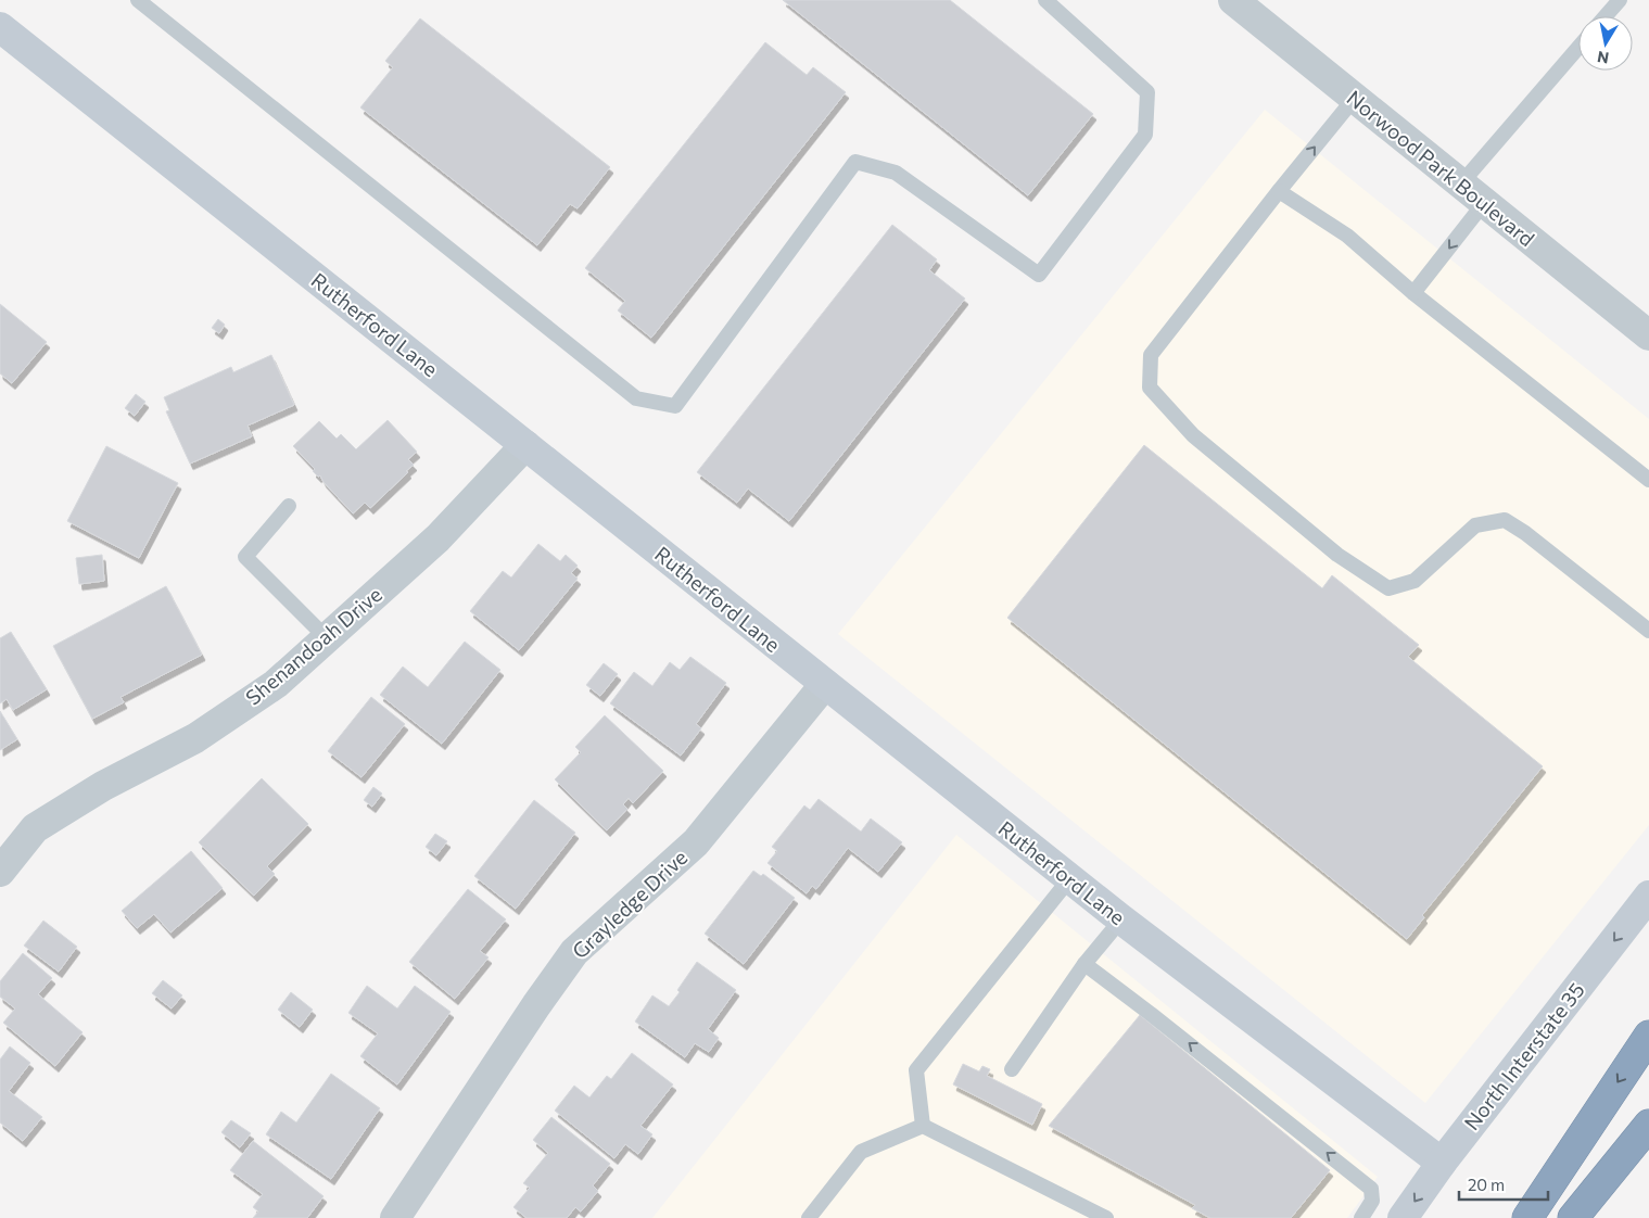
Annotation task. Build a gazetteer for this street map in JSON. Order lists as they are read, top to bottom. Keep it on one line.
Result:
{"streets":{"street":["Norwood Park Boulevard","Rutherford Lane","Shenandoah Drive","Grayledge Drive","North Interstate 35"]},"crossings":[["Rutherford Lane","Shenandoah Drive"],["Rutherford Lane","Grayledge Drive"],["Rutherford Lane","North Interstate 35"]],"one_way":["North Interstate 35"],"scale_bar":"20 m","north":"bottom"}
